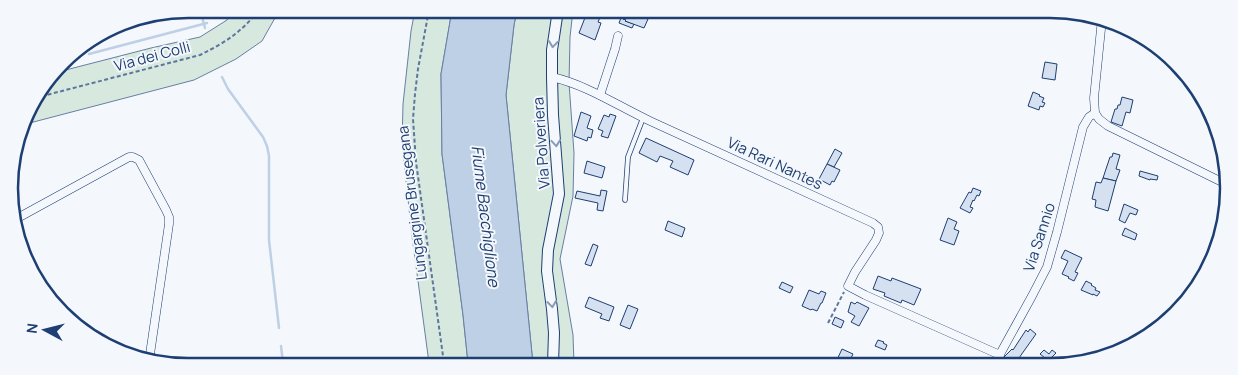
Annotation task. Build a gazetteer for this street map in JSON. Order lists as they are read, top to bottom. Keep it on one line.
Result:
{"streets":{"street":["Via Polveriera","Via Rari Nantes","Via Sannio"],"path":["Via dei Colli","Lungargine Brusegana"]},"crossings":[["Via Polveriera","Via Rari Nantes"]],"one_way":["Via Polveriera"],"water":["Fiume Bacchiglione"],"north":"left"}
